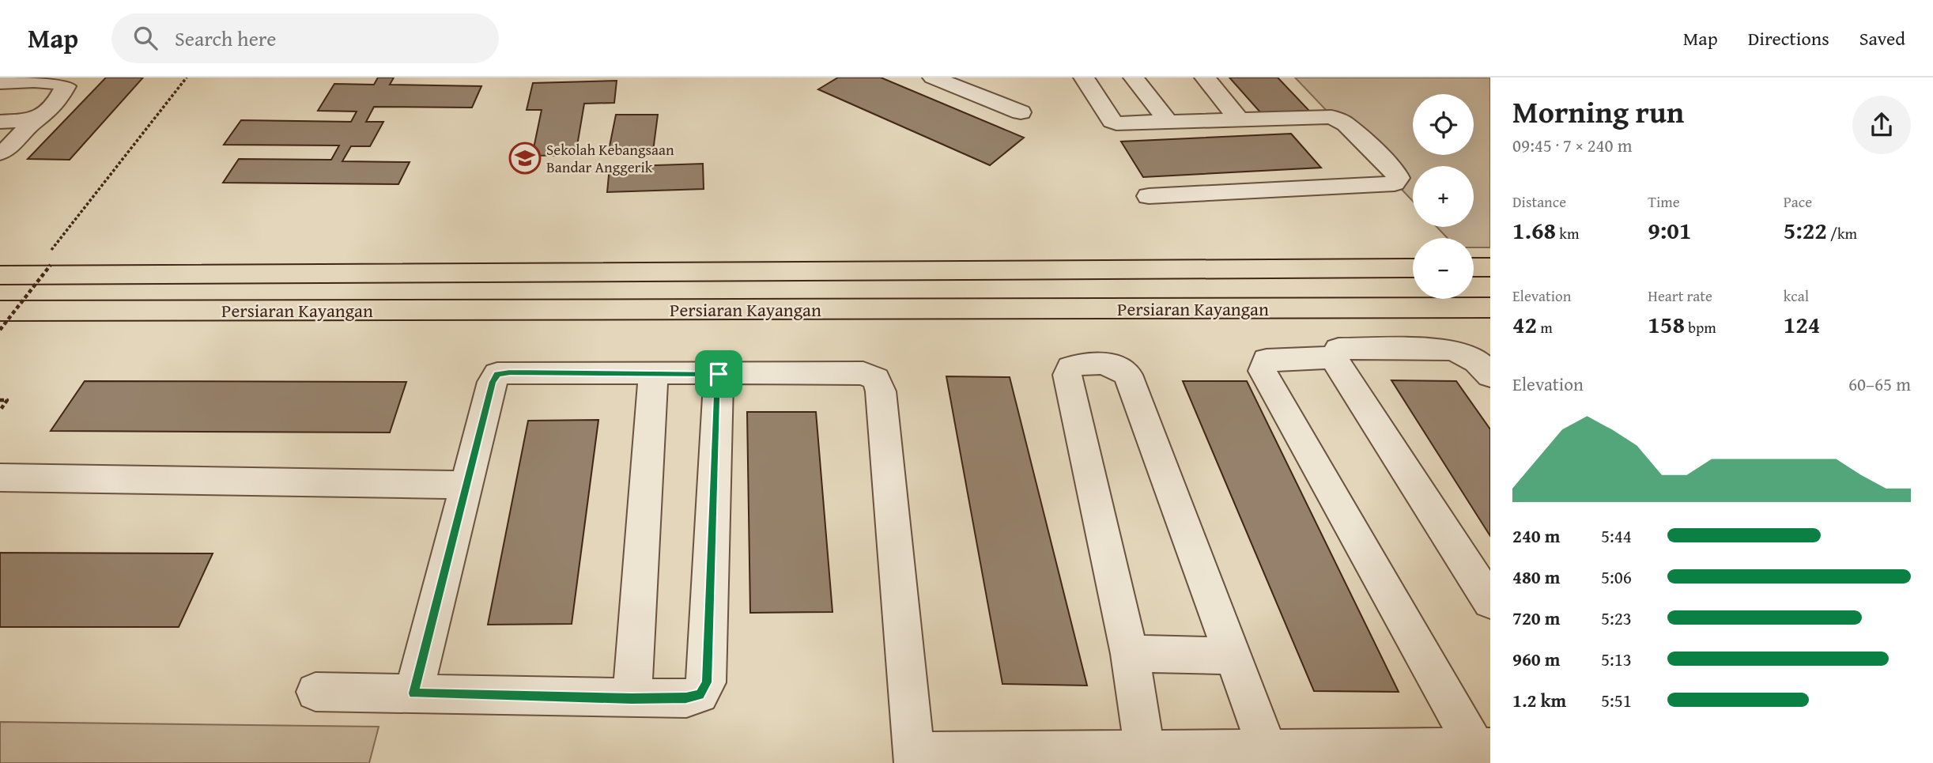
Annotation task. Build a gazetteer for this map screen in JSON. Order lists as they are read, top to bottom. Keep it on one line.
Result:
{"streets":{"main road":["Persiaran Kayangan"]},"places":{"school or university":["Sekolah Kebangsaan Bandar Anggerik"]},"page":{"header":"Map","search":"Search here","nav":["Map","Directions","Saved"],"heading":["Morning run","09:45 · 7 × 240 m"],"map_buttons":["+","−"],"stats":[["Distance","1.68 km"],["Time","9:01"],["Pace","5:22 /km"],["Elevation","42 m"],["Heart rate","158 bpm"],["kcal","124"]],"chart":["Elevation","60–65 m"],"list":[{"name":"240 m","note":"5:44"},{"name":"480 m","note":"5:06"},{"name":"720 m","note":"5:23"},{"name":"960 m","note":"5:13"},{"name":"1.2 km","note":"5:51"}]}}
